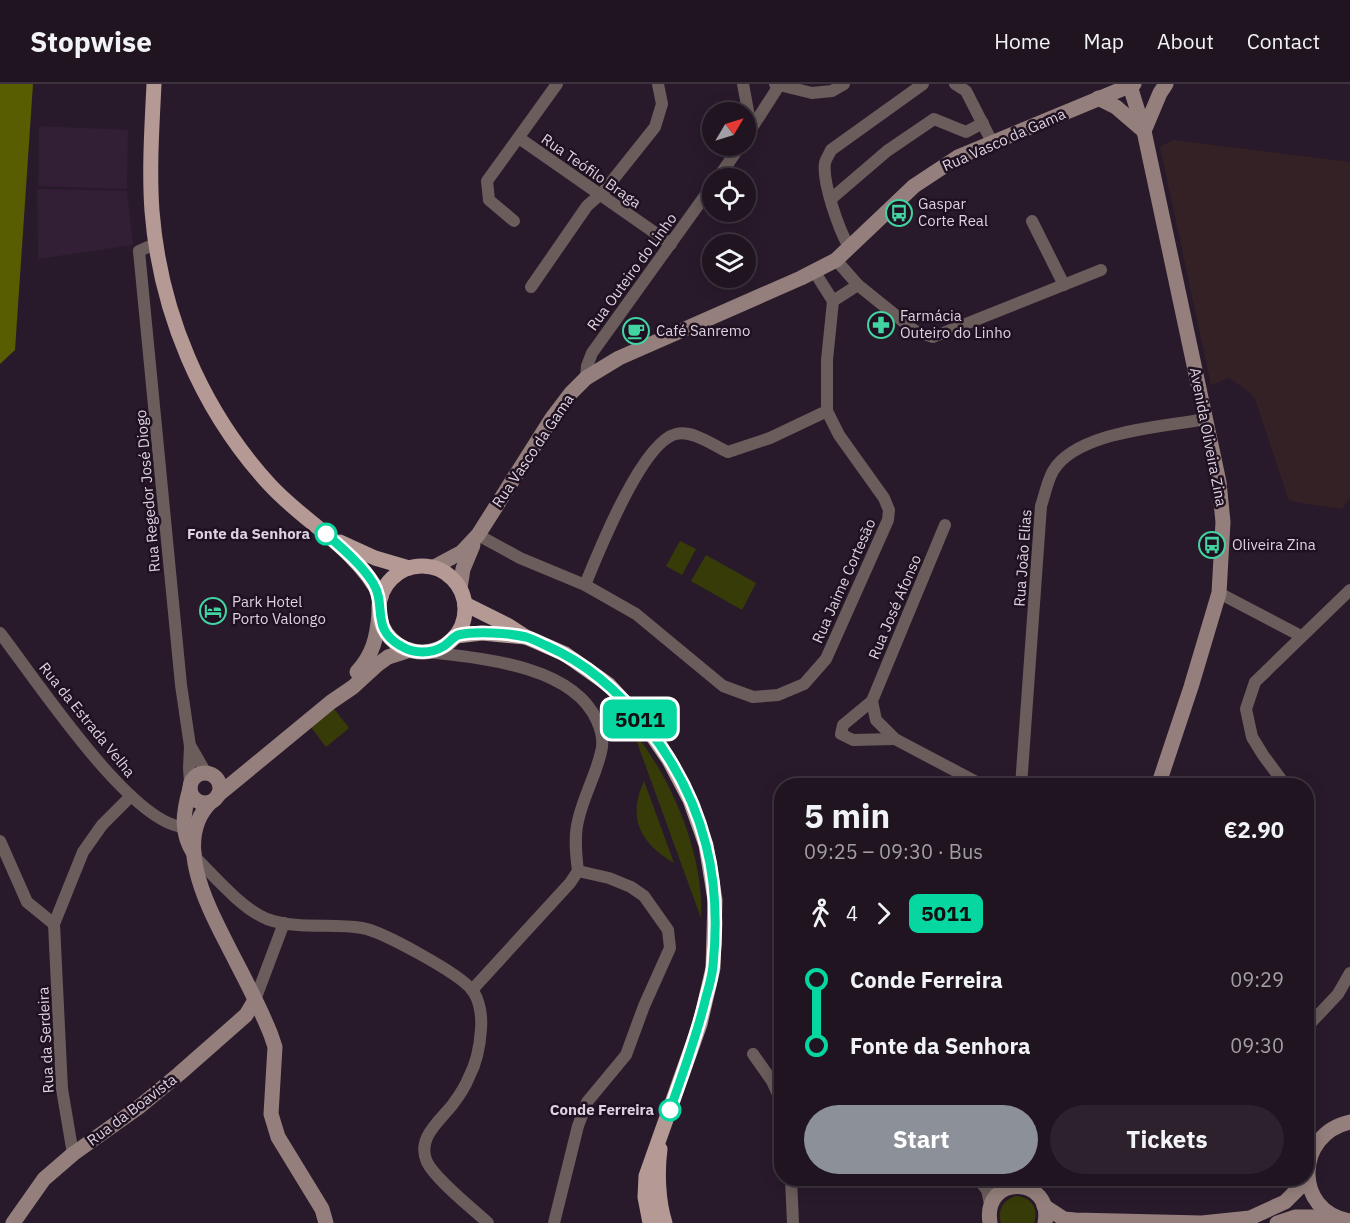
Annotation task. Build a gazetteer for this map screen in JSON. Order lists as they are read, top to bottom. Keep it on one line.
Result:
{"streets":{"street":["Rua Vasco da Gama","Rua Teófilo Braga","Rua Outeiro do Linho","Avenida Oliveira Zina","Rua Regedor José Diogo","Rua João Elias","Rua Jaime Cortesão","Rua José Afonso","Rua da Estrada Velha","Rua da Serdeira","Rua da Boavista"]},"crossings":[["Rua Vasco da Gama","Rua Outeiro do Linho"],["Rua Vasco da Gama","Avenida Oliveira Zina"],["Rua Vasco da Gama","Rua Jaime Cortesão"],["Rua Teófilo Braga","Rua Outeiro do Linho"],["Avenida Oliveira Zina","Rua João Elias"],["Rua da Estrada Velha","Rua da Serdeira"],["Rua da Serdeira","Rua da Boavista"]],"places":{"bus stop":["Gaspar Corte Real","Oliveira Zina"],"pharmacy":["Farmácia Outeiro do Linho"],"cafe":["Café Sanremo"],"other":["Fonte da Senhora","Conde Ferreira"],"hotel":["Park Hotel Porto Valongo"]},"lines":["bus line 5011"],"north":"top right","page":{"header":"Stopwise","nav":["Home","Map","About","Contact"],"on_map":"5011","heading":["5 min","09:25 – 09:30 · Bus","€2.90"],"legs":["4","5011"],"list":[{"name":"Conde Ferreira","value":"09:29"},{"name":"Fonte da Senhora","value":"09:30"}],"buttons":["Start","Tickets"]}}
